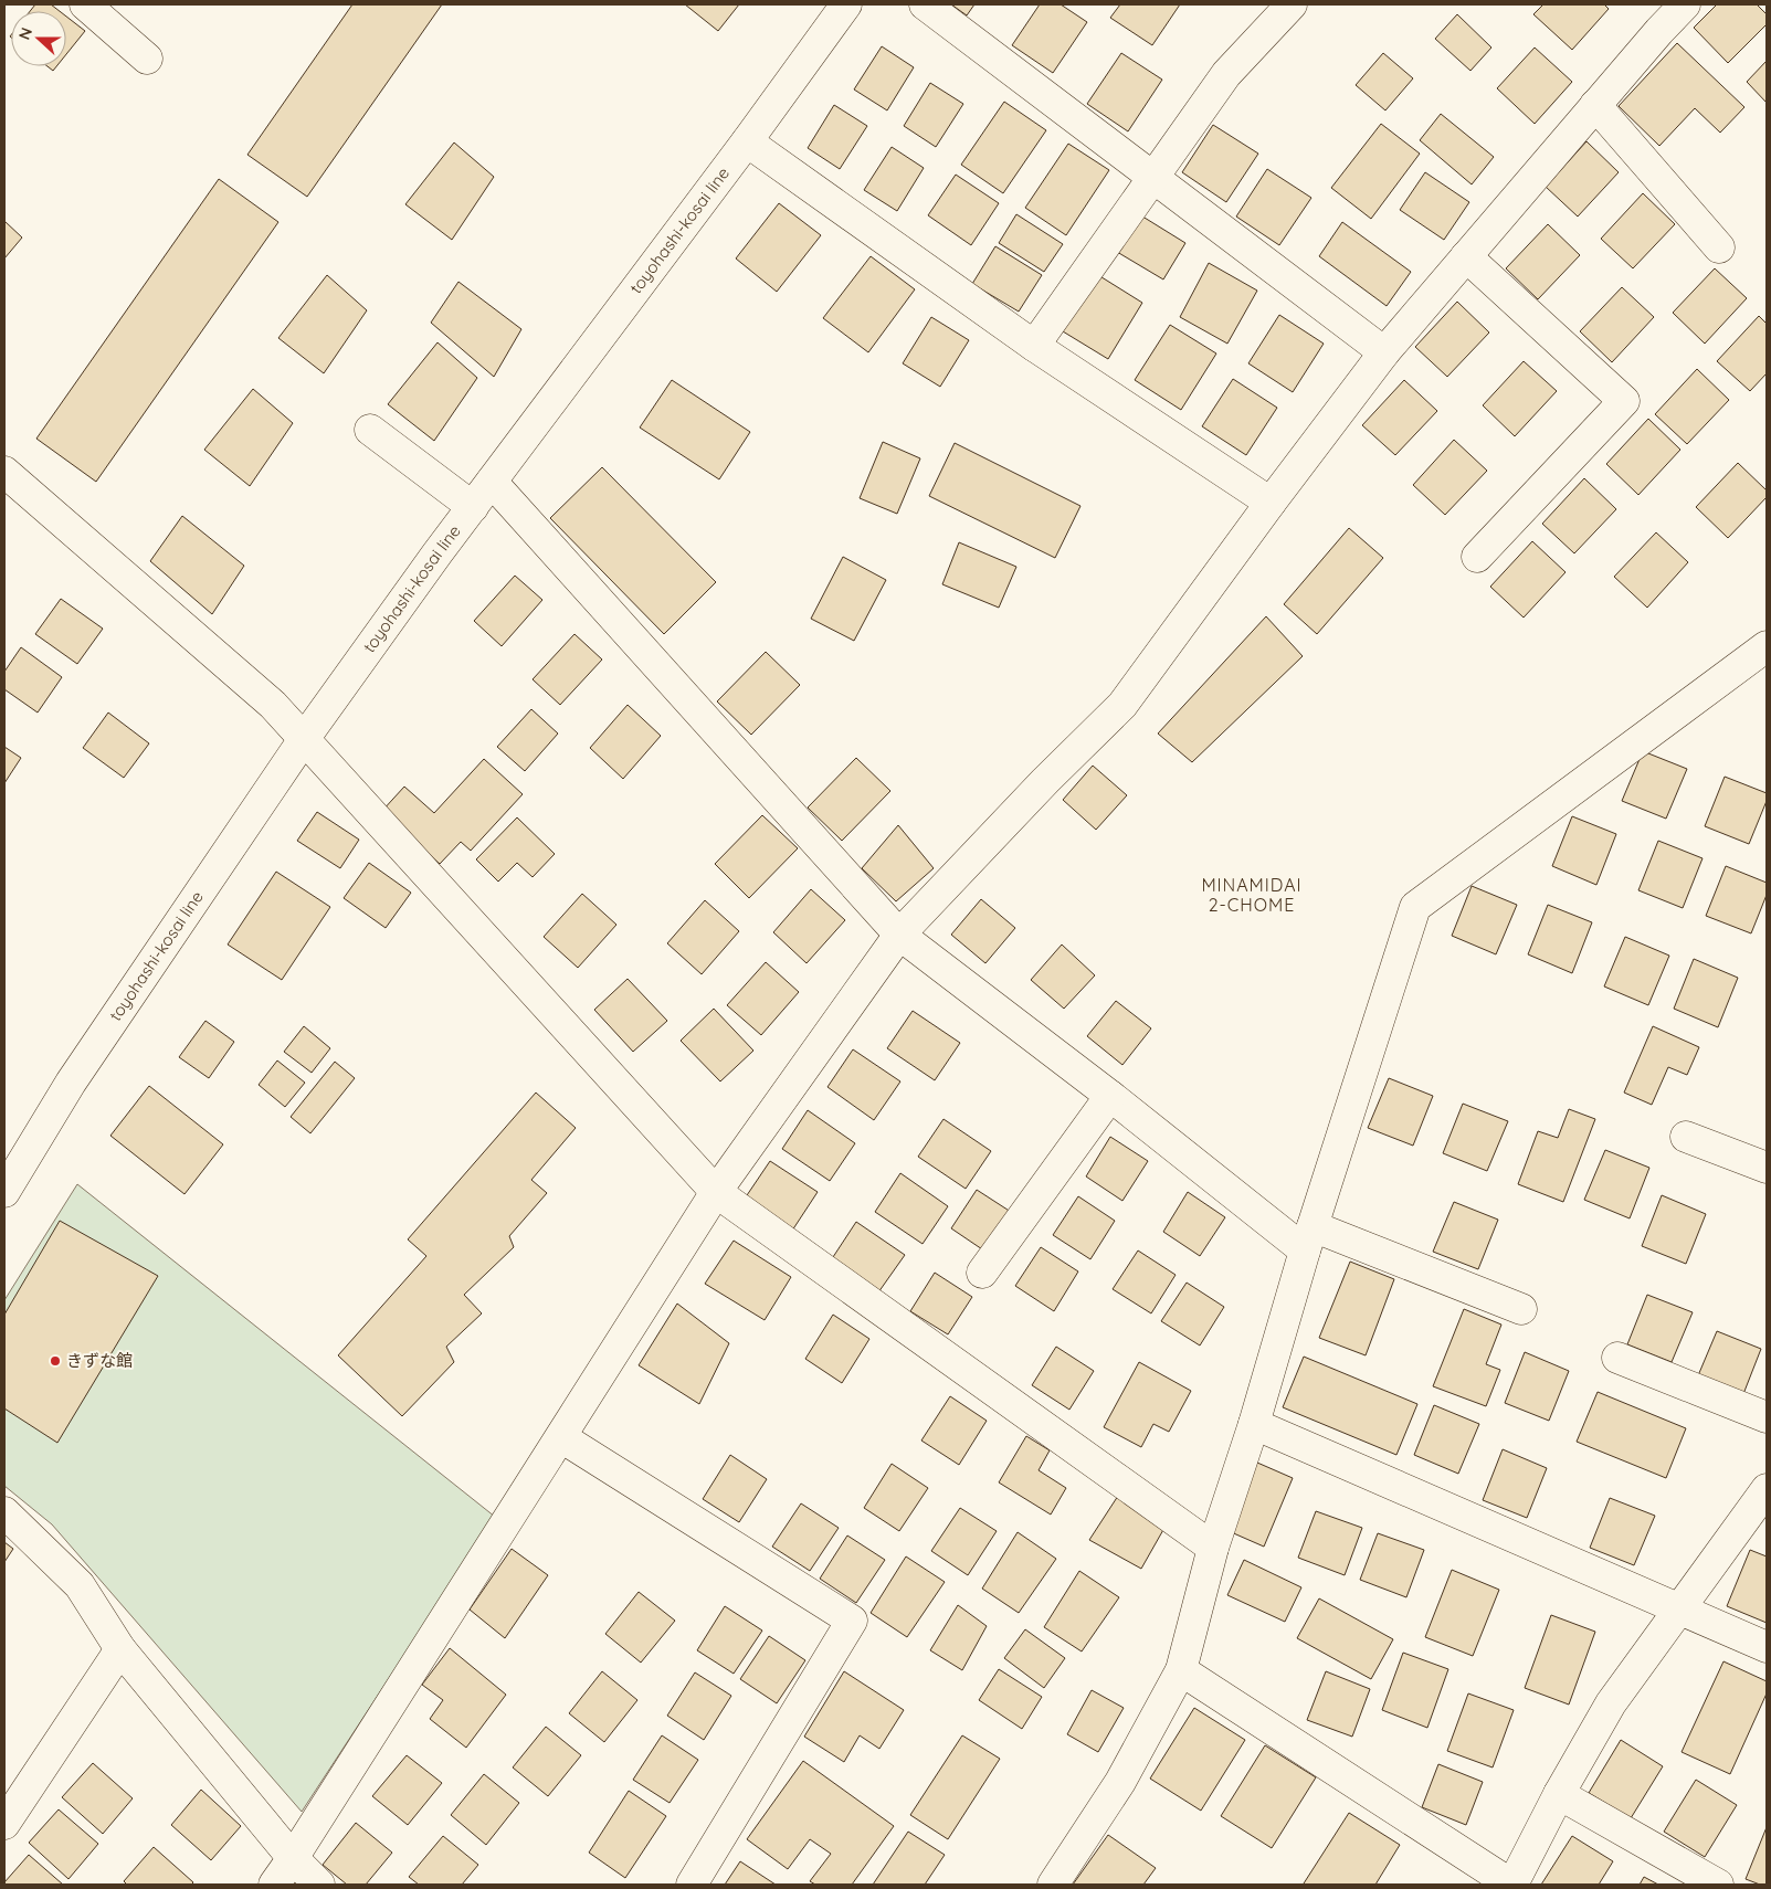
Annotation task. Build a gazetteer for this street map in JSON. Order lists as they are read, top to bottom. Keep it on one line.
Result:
{"streets":{"street":["toyohashi-kosai line"]},"districts":["MINAMIDAI 2-CHOME"],"places":["きずな館"],"north":"left"}
